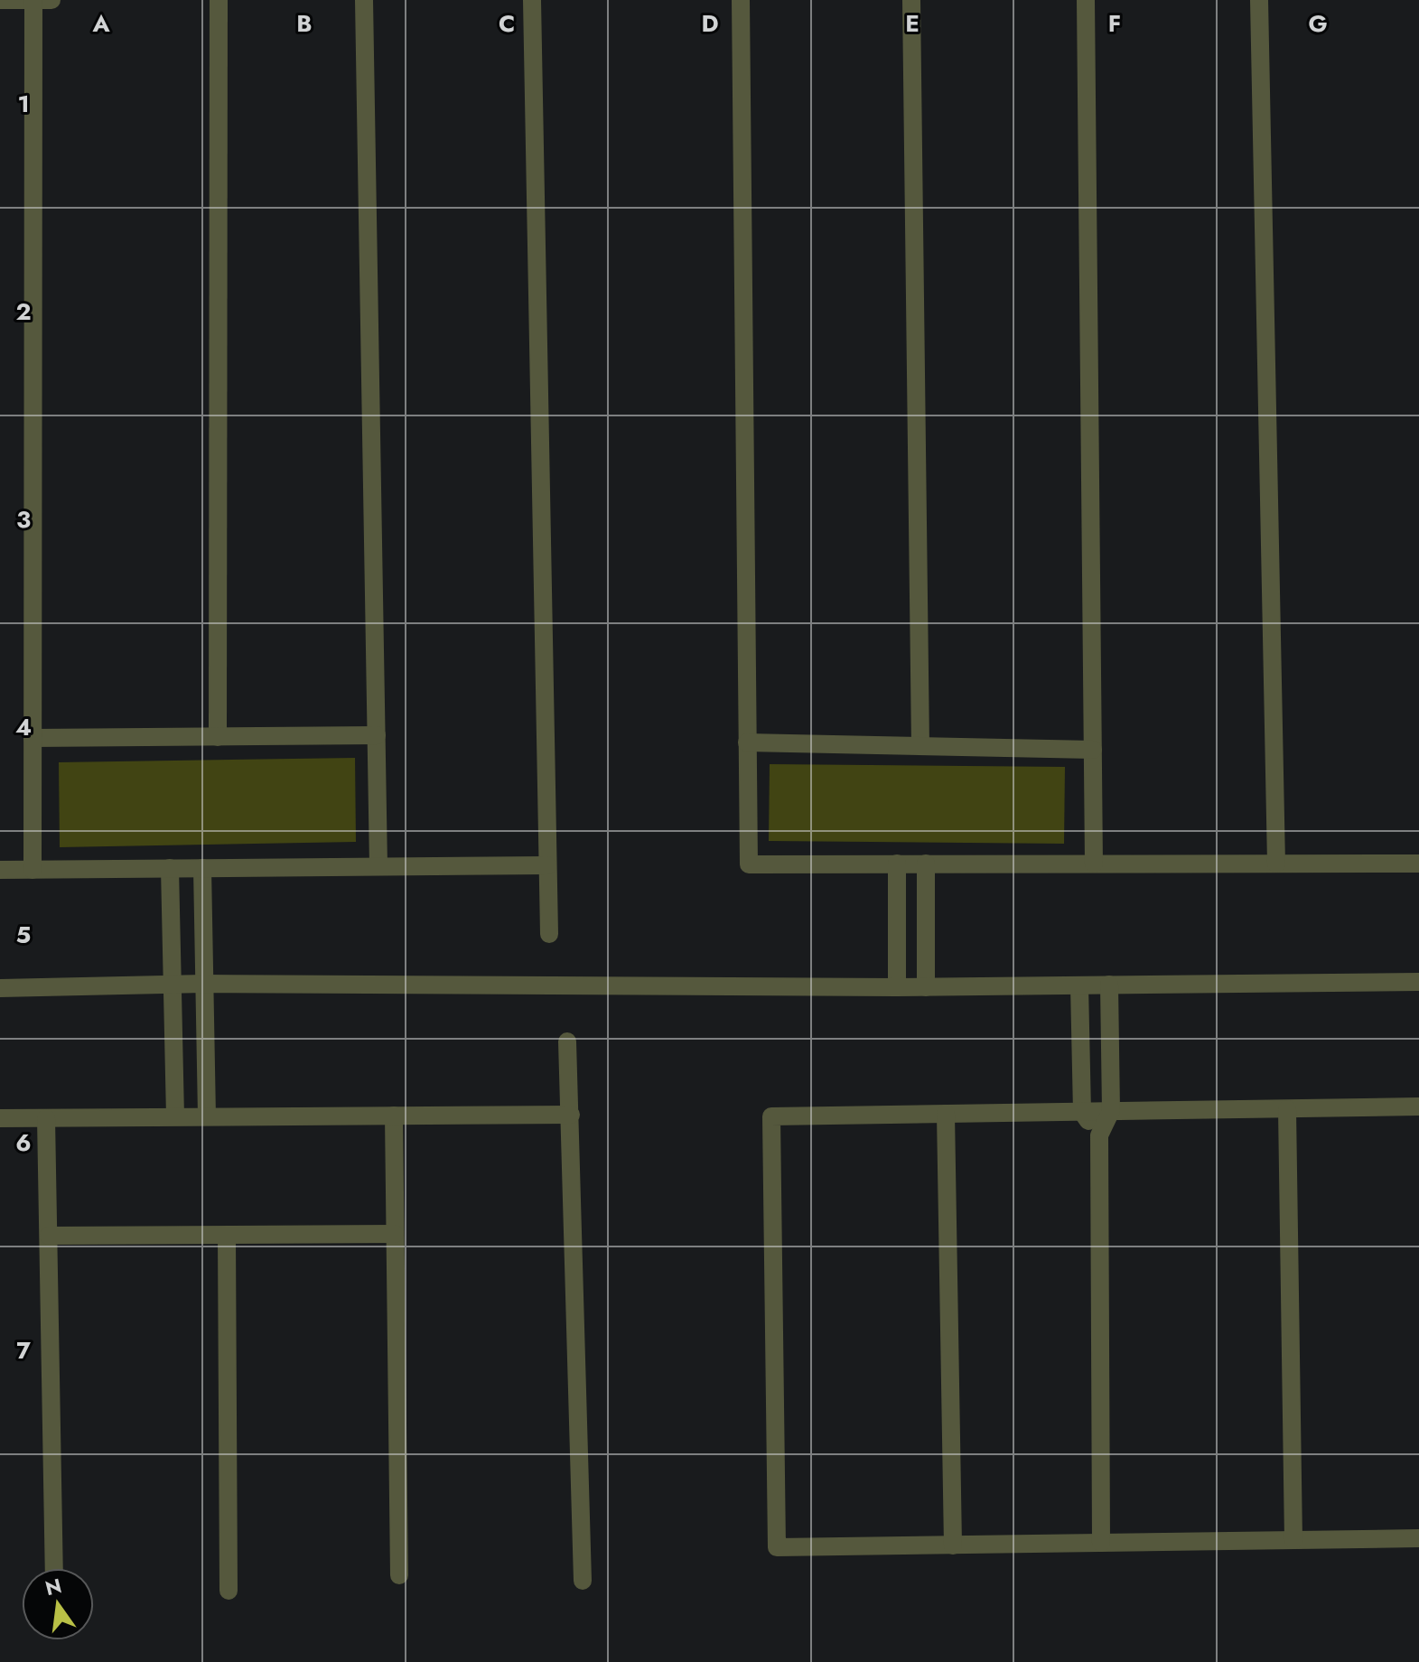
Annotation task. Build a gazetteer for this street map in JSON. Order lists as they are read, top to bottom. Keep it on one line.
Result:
{"north":"top","grid":{"columns":["A","B","C","D","E","F","G"],"rows":["1","2","3","4","5","6","7"]}}
